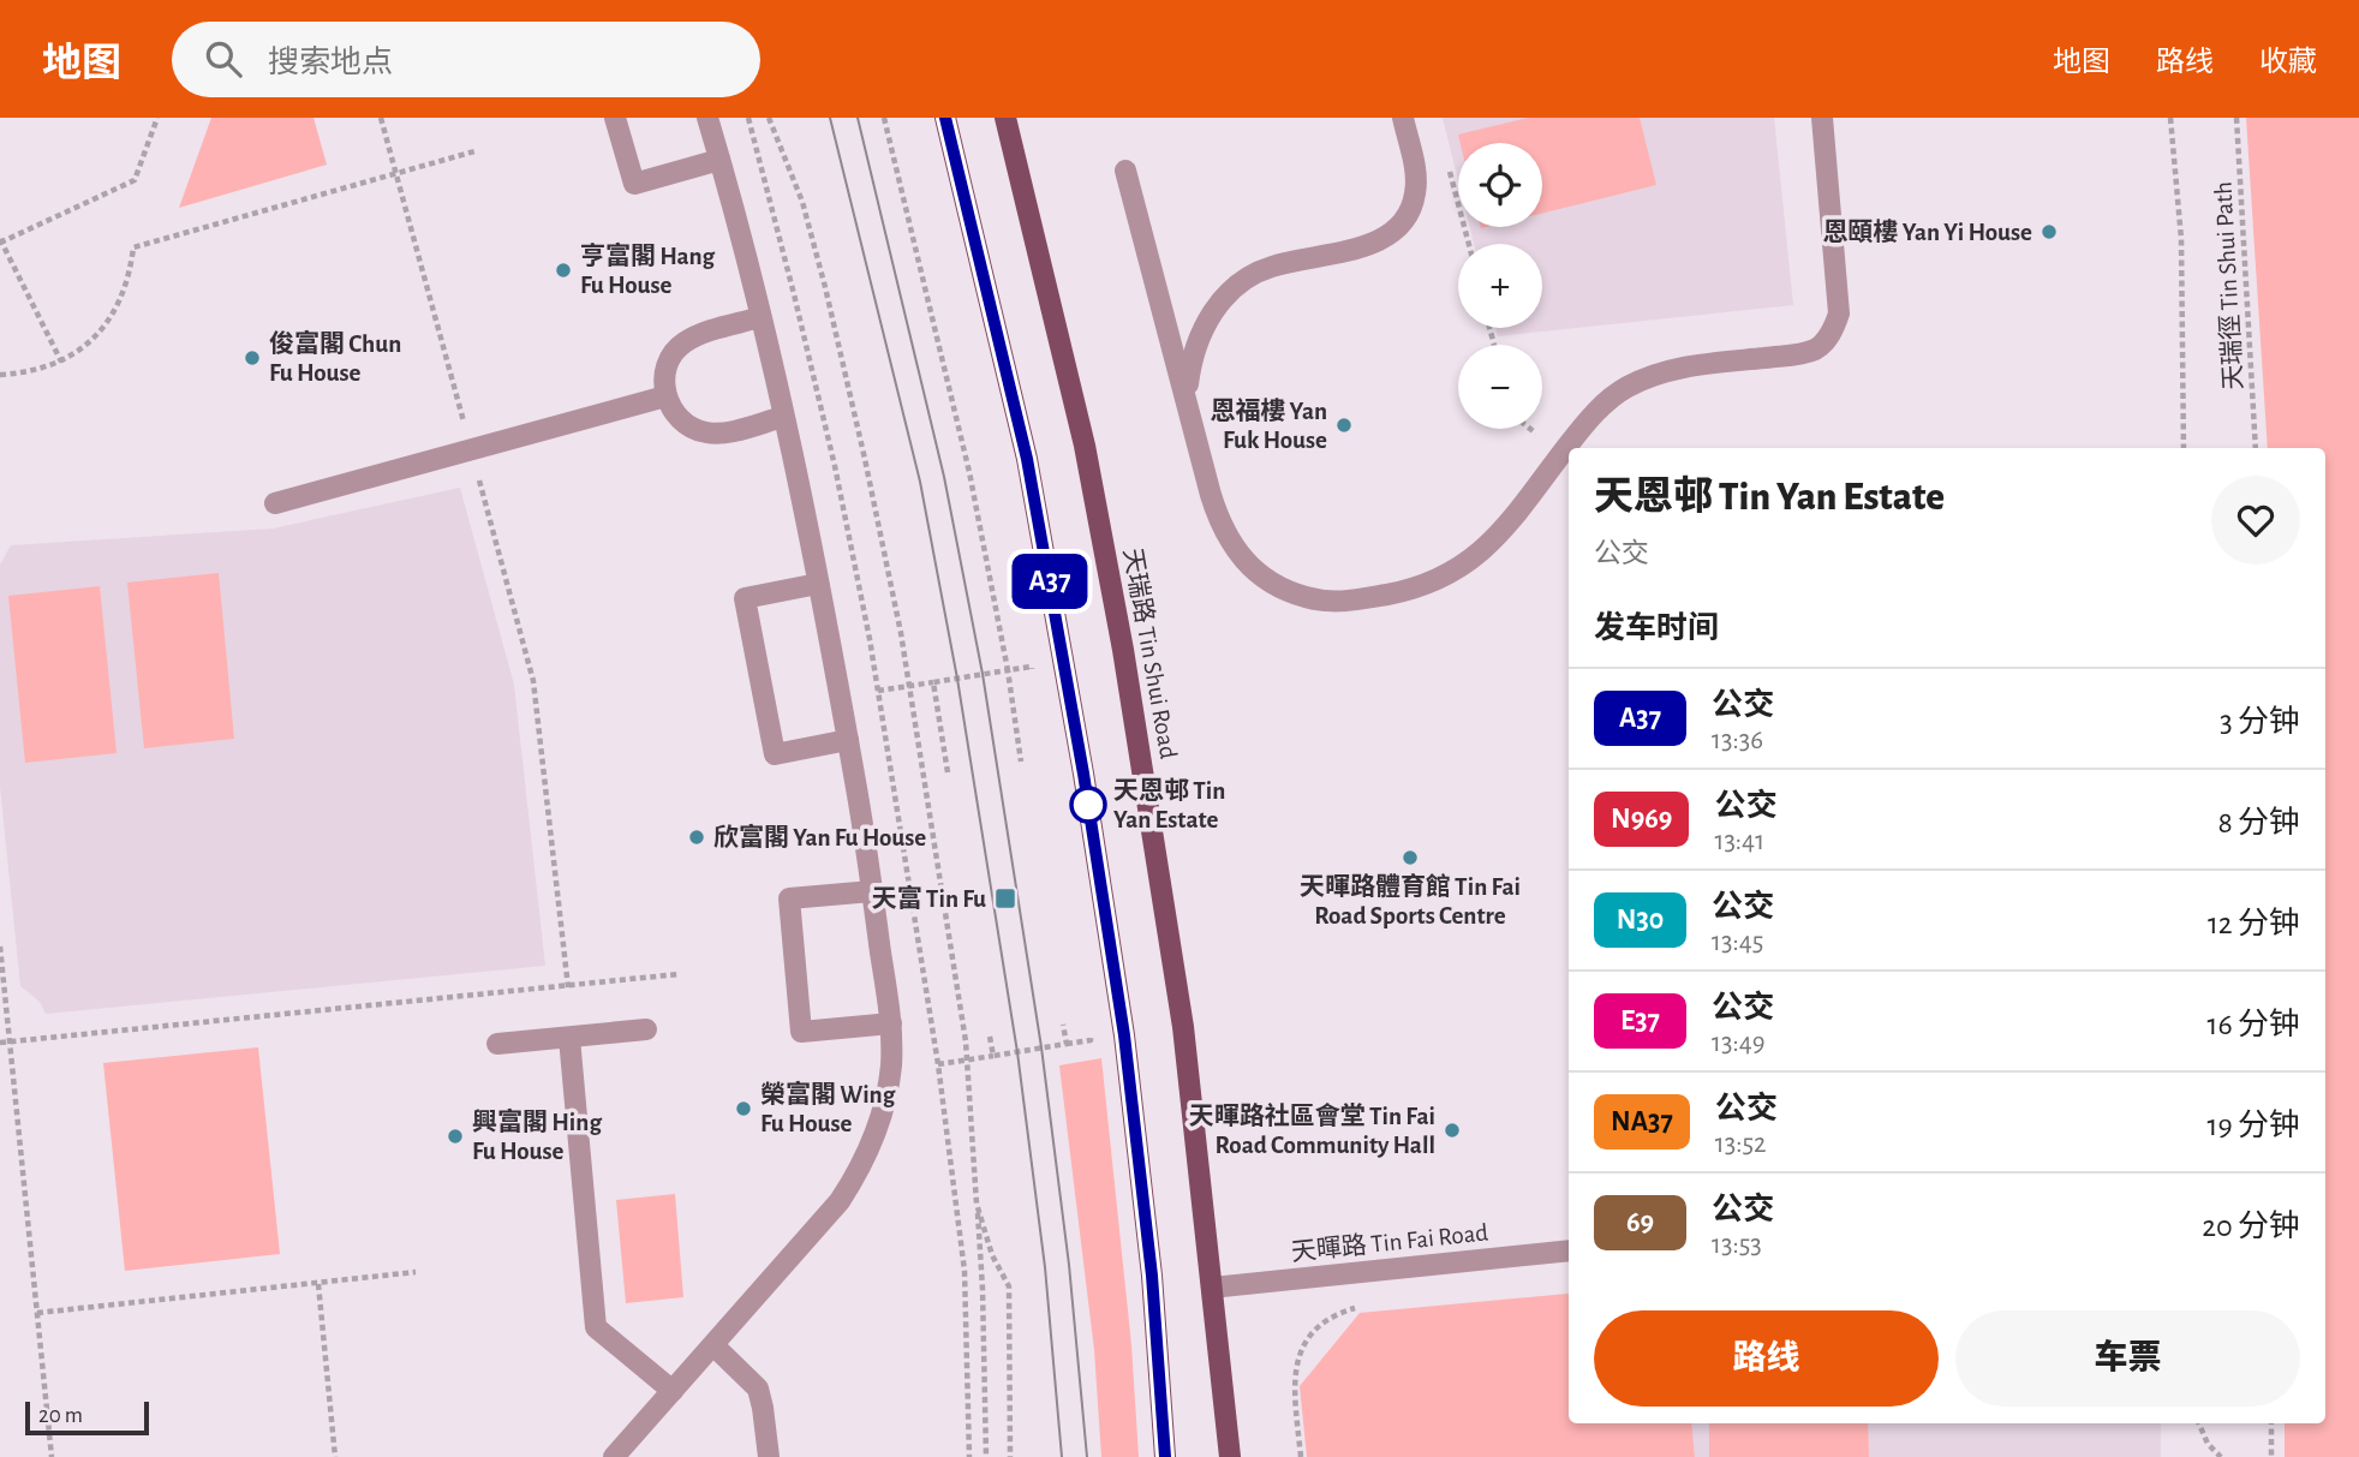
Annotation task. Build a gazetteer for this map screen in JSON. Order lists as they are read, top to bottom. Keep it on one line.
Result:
{"streets":{"main road":["天瑞路 Tin Shui Road"],"street":["天暉路 Tin Fai Road"],"path":["天瑞徑 Tin Shui Path"]},"crossings":[["天瑞路 Tin Shui Road","天暉路 Tin Fai Road"]],"places":{"other":["恩頤樓 Yan Yi House","亨富閣 Hang Fu House","俊富閣 Chun Fu House","恩福樓 Yan Fuk House","天恩邨 Tin Yan Estate","欣富閣 Yan Fu House","天暉路體育館 Tin Fai Road Sports Centre","榮富閣 Wing Fu House","天暉路社區會堂 Tin Fai Road Community Hall","興富閣 Hing Fu House"],"transit":["天富 Tin Fu"]},"lines":["bus line A37"],"scale_bar":"20 m","page":{"header":"地图","search":"搜索地点","nav":["地图","路线","收藏"],"on_map":"A37","map_buttons":["+","−"],"heading":[["天恩邨 Tin Yan Estate","公交"],"发车时间"],"list":[{"mark":"A37","name":"公交","note":"13:36","value":"3 分钟"},{"mark":"N969","name":"公交","note":"13:41","value":"8 分钟"},{"mark":"N30","name":"公交","note":"13:45","value":"12 分钟"},{"mark":"E37","name":"公交","note":"13:49","value":"16 分钟"},{"mark":"NA37","name":"公交","note":"13:52","value":"19 分钟"},{"mark":"69","name":"公交","note":"13:53","value":"20 分钟"}],"buttons":["路线","车票"],"scale":"20 m"}}
